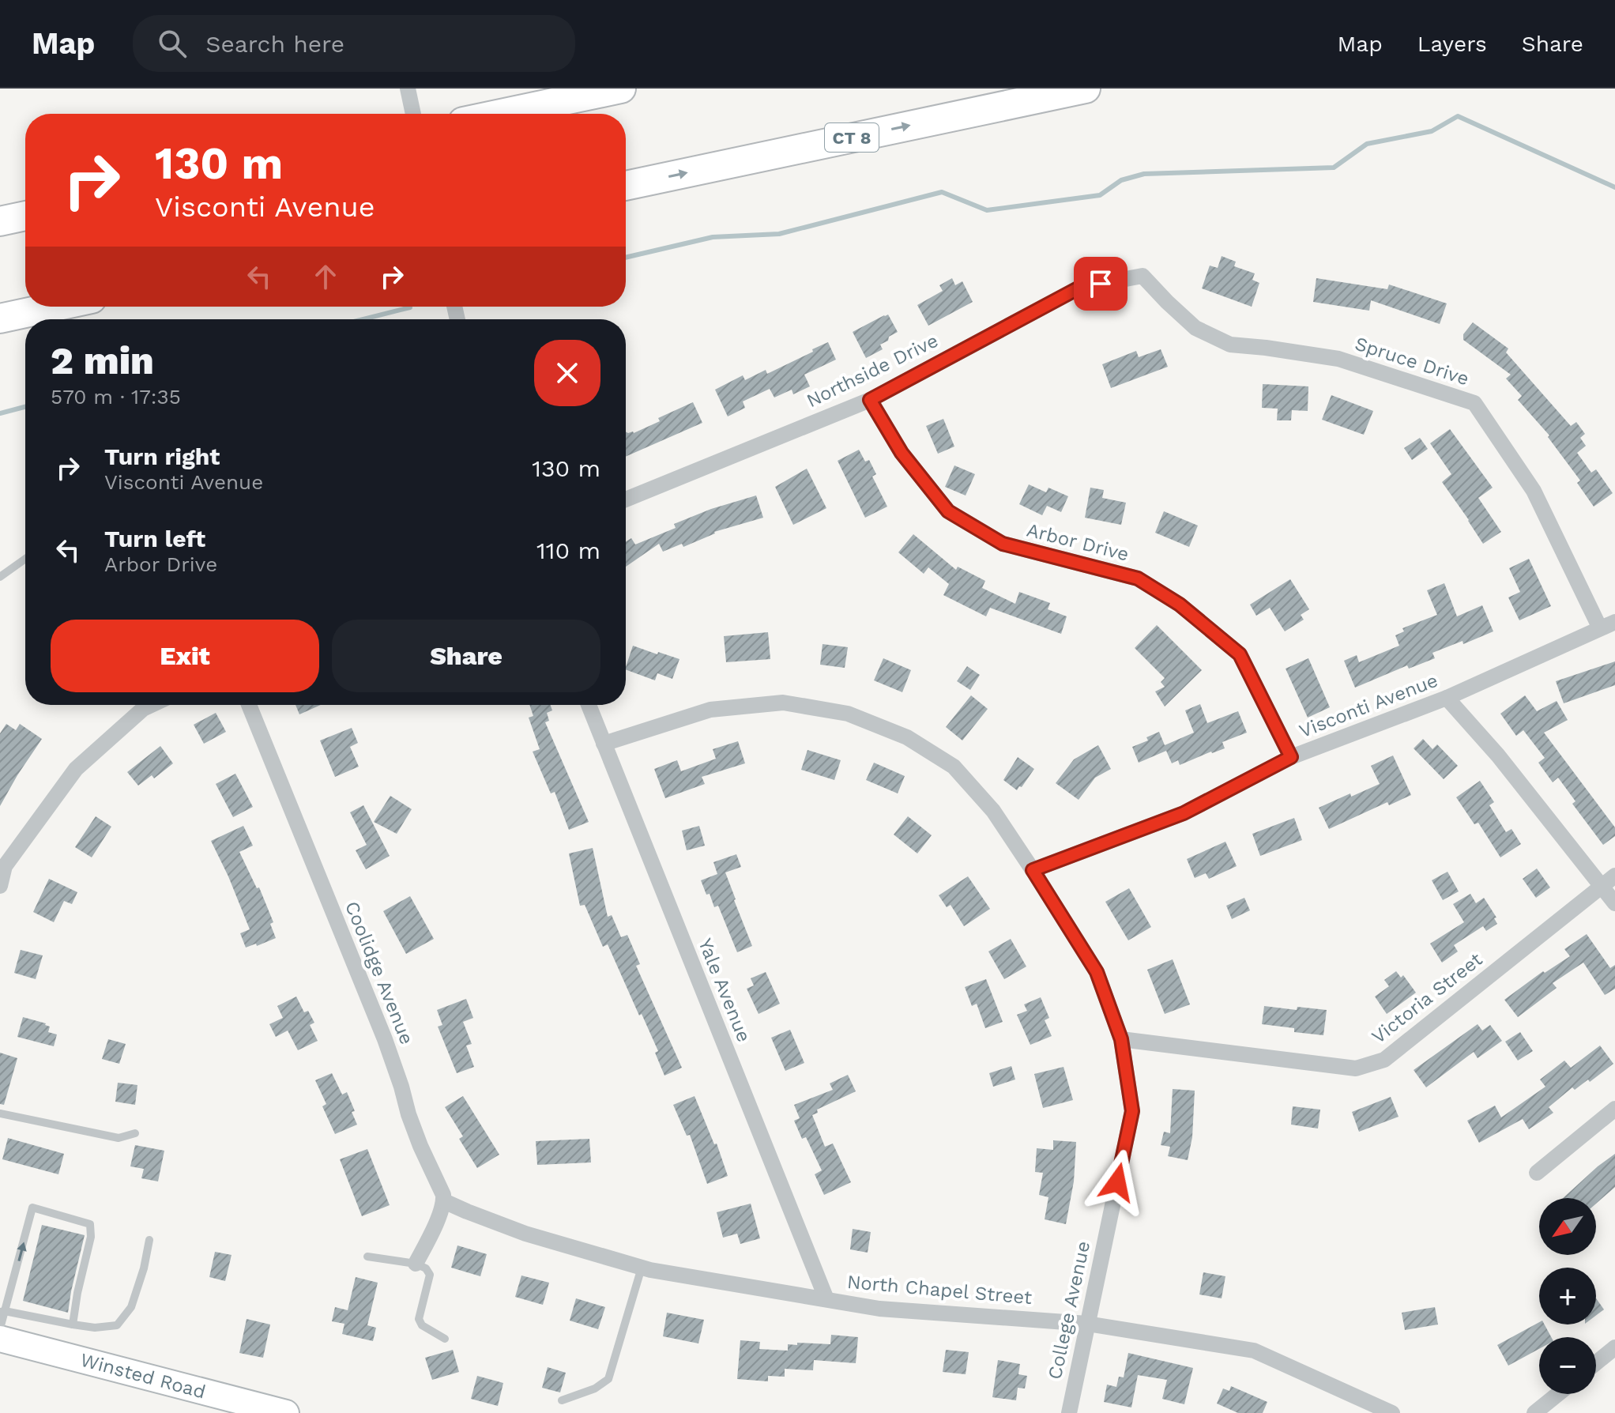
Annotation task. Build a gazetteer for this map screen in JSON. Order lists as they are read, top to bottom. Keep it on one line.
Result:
{"streets":{"highway":["CT 8"],"main road":["Winsted Road"],"street":["Spruce Drive","Northside Drive","Arbor Drive","Visconti Avenue","Coolidge Avenue","Yale Avenue","Victoria Street","North Chapel Street","College Avenue"]},"crossings":[["Spruce Drive","Northside Drive"],["Spruce Drive","Visconti Avenue"],["Northside Drive","Arbor Drive"],["Arbor Drive","Visconti Avenue"],["Visconti Avenue","College Avenue"],["Coolidge Avenue","North Chapel Street"],["Yale Avenue","North Chapel Street"],["Yale Avenue","College Avenue"],["Victoria Street","College Avenue"],["North Chapel Street","College Avenue"]],"north":"bottom left","page":{"header":"Map","search":"Search here","nav":["Map","Layers","Share"],"turn":["130 m","Visconti Avenue"],"heading":["2 min","570 m · 17:35"],"list":[{"name":"Turn right","note":"Visconti Avenue","value":"130 m"},{"name":"Turn left","note":"Arbor Drive","value":"110 m"}],"buttons":["Exit","Share"],"map_buttons":["+","−"]}}
